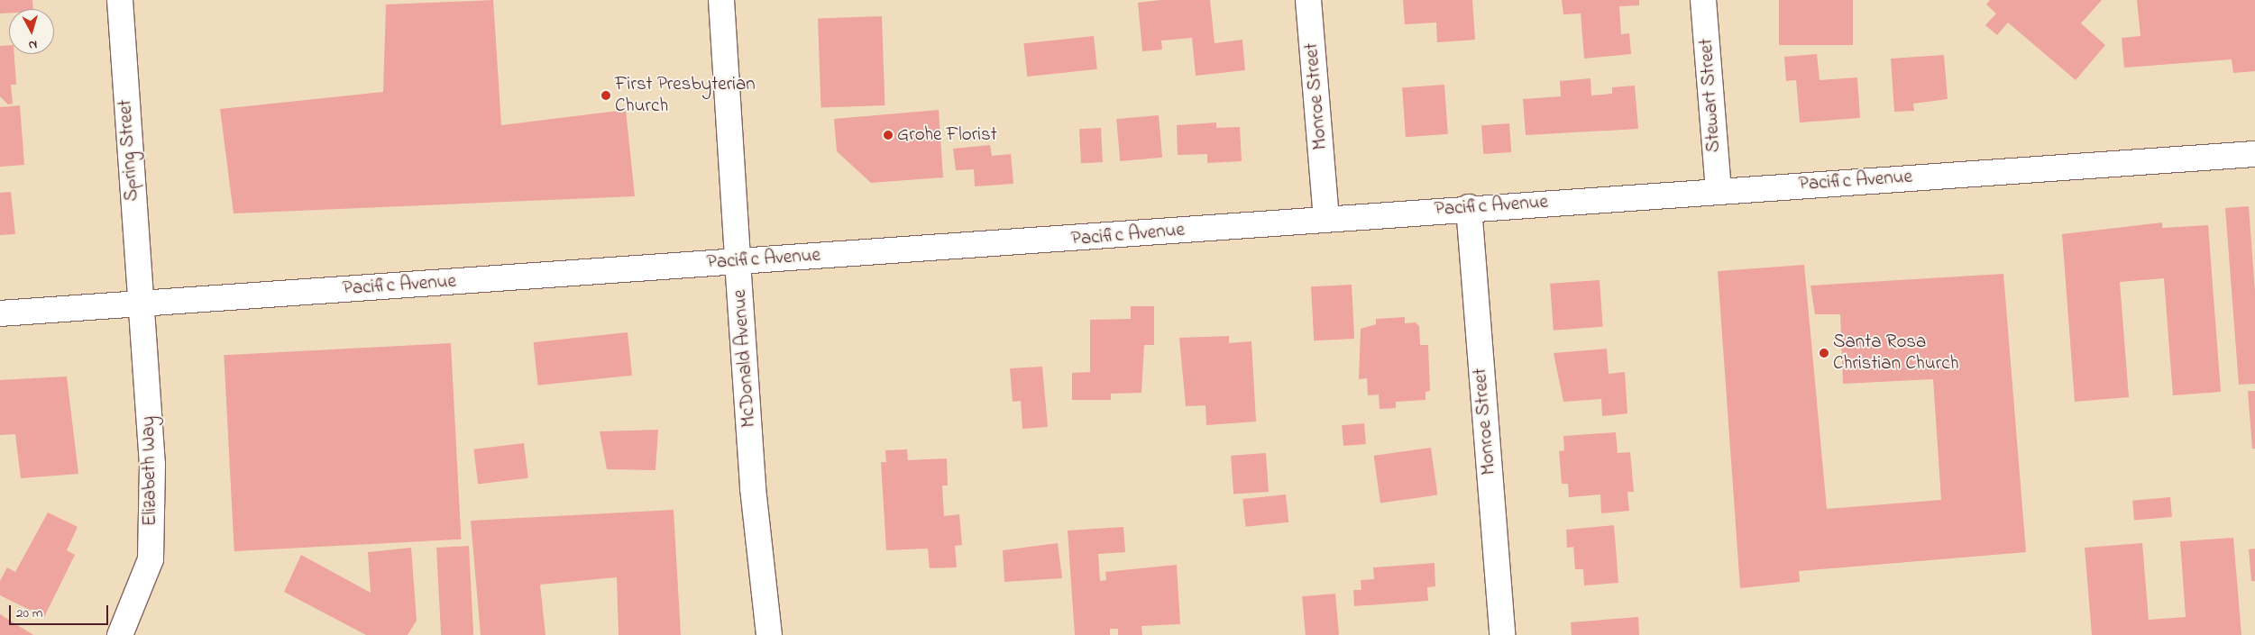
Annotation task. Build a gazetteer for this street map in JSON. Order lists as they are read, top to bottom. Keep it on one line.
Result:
{"streets":{"street":["Stewart Street","Monroe Street","Spring Street","Pacific Avenue","McDonald Avenue","Elizabeth Way"]},"crossings":[["Stewart Street","Pacific Avenue"],["Monroe Street","Pacific Avenue"],["Spring Street","Pacific Avenue"],["Spring Street","Elizabeth Way"],["Pacific Avenue","McDonald Avenue"],["Pacific Avenue","Elizabeth Way"]],"places":["First Presbyterian Church","Grohe Florist","Santa Rosa Christian Church"],"scale_bar":"20 m","north":"bottom"}
